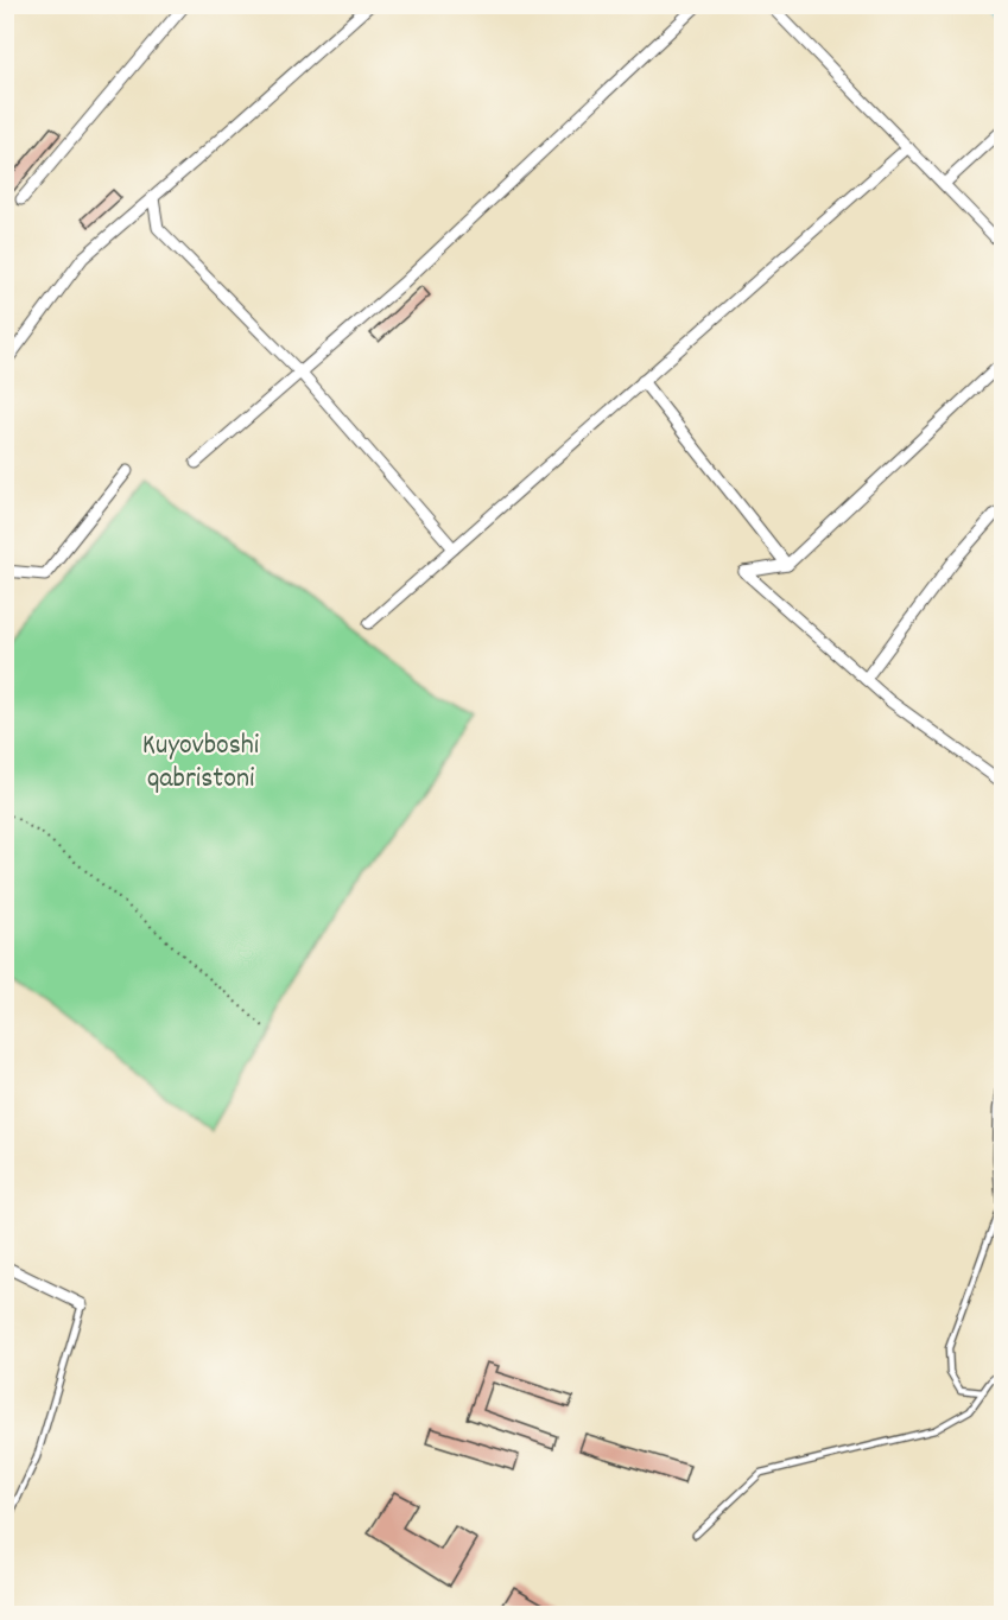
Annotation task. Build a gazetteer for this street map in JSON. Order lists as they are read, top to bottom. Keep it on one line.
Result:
{"parks":["Kuyovboshi qabristoni"]}
